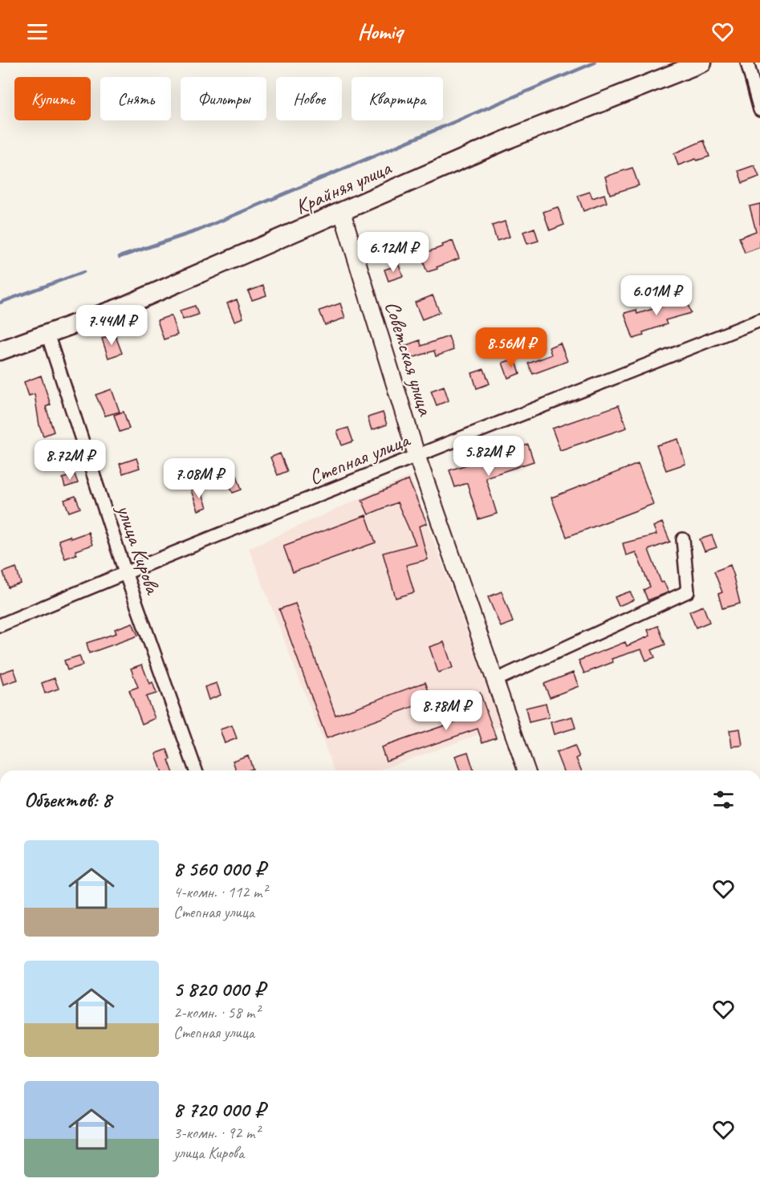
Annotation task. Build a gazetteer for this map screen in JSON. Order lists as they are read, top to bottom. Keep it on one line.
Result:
{"streets":{"main road":["Крайняя улица"],"street":["Советская улица","Степная улица","улица Кирова"]},"crossings":[["Крайняя улица","Советская улица"],["Крайняя улица","улица Кирова"],["Советская улица","Степная улица"],["Степная улица","улица Кирова"]],"page":{"header":"Homiq","chip":["Купить","Снять","Фильтры","Новое","Квартира"],"price":["6.12M ₽","6.01M ₽","7.44M ₽","8.56M ₽","5.82M ₽","8.72M ₽","7.08M ₽","8.78M ₽"],"heading":"Объектов: 8","list":[{"name":"8 560 000 ₽","note":"4-комн. · 112 m² · Степная улица"},{"name":"5 820 000 ₽","note":"2-комн. · 58 m² · Степная улица"},{"name":"8 720 000 ₽","note":"3-комн. · 92 m² · улица Кирова"}]}}
